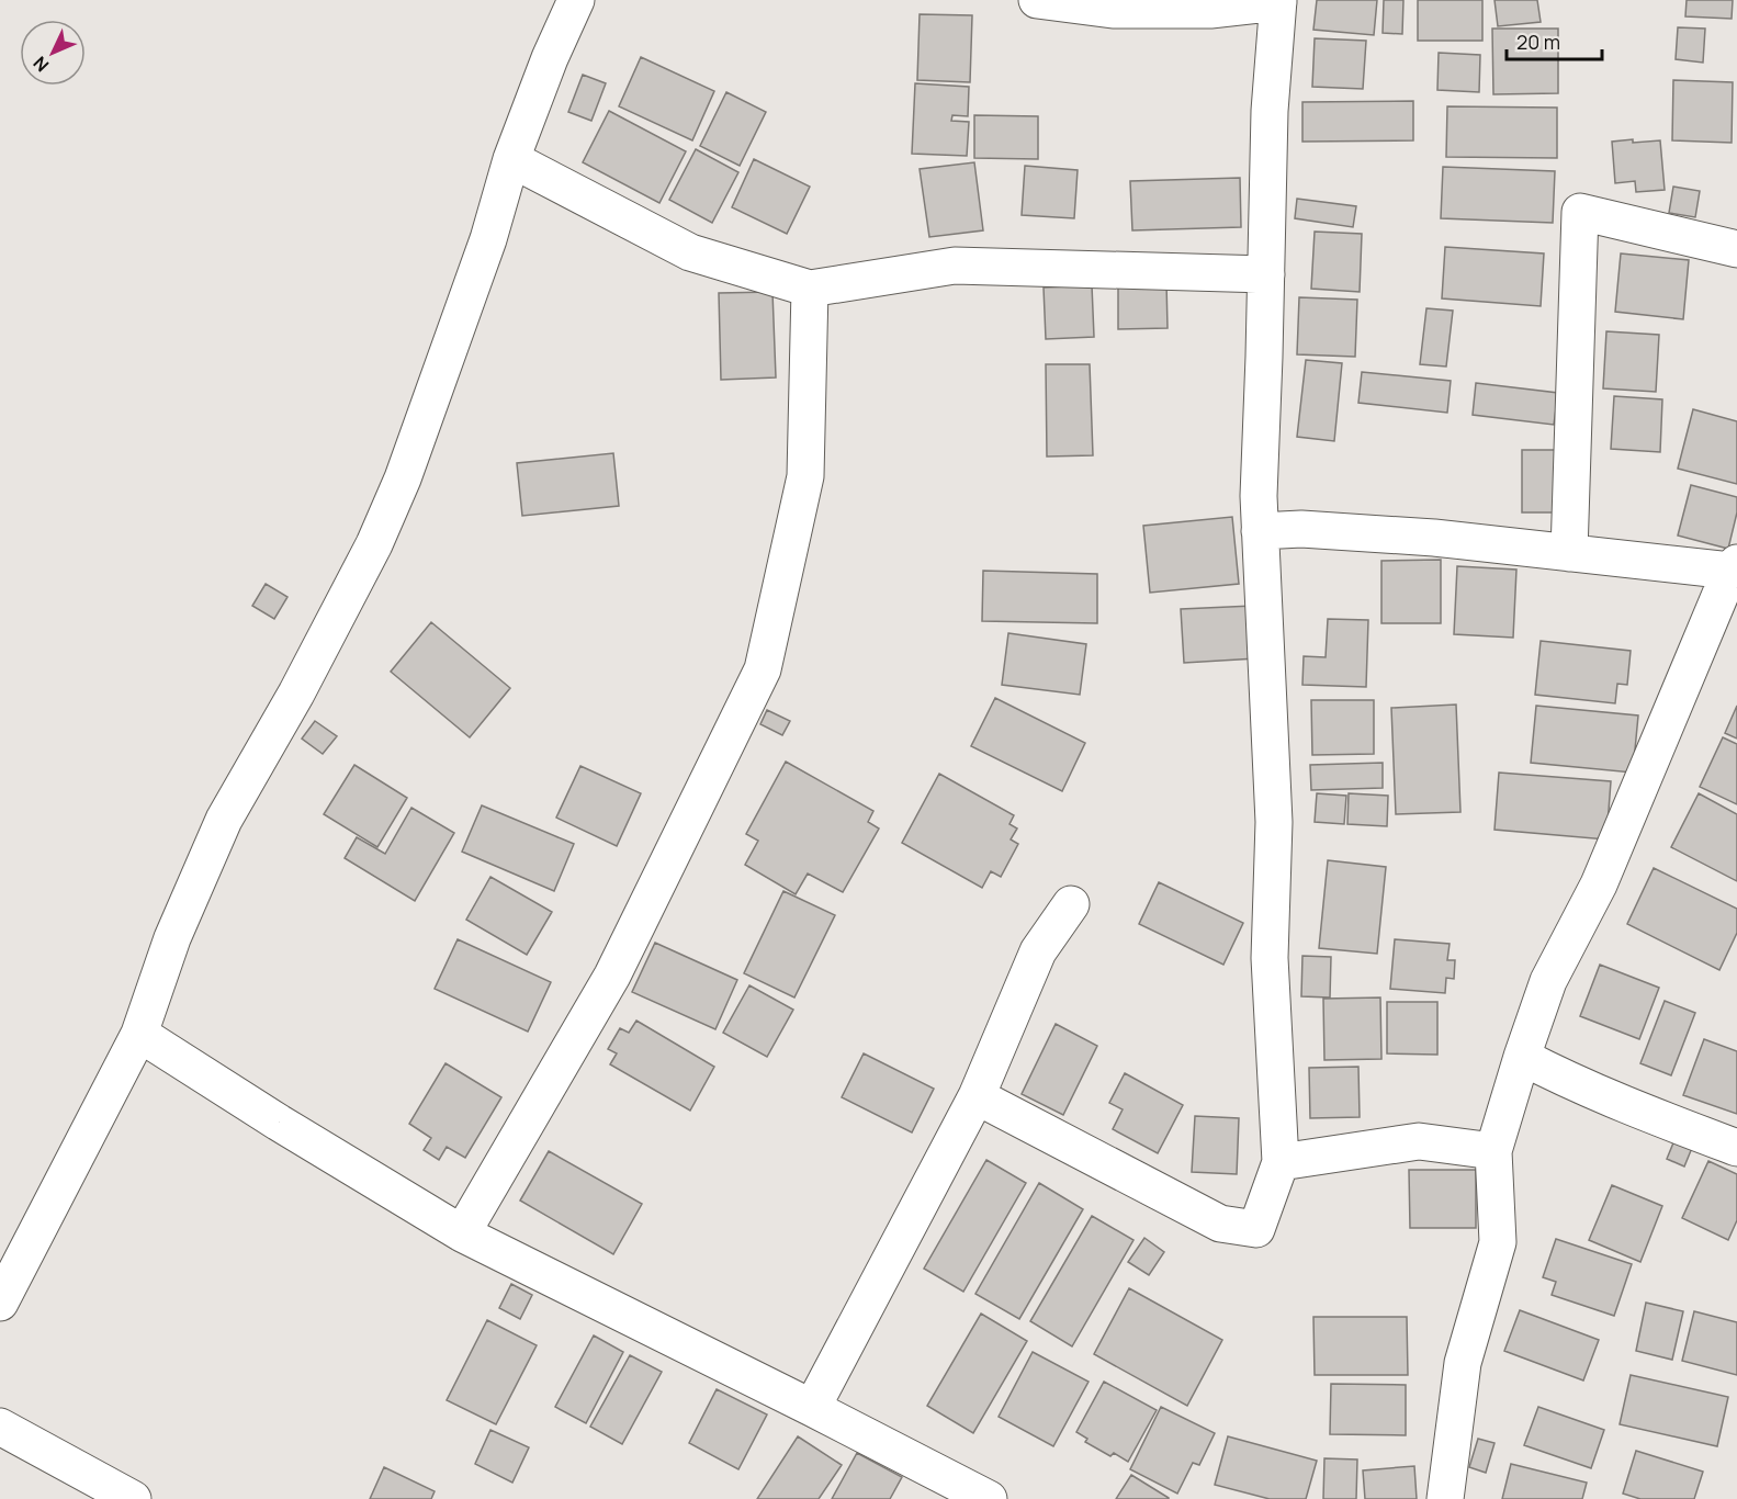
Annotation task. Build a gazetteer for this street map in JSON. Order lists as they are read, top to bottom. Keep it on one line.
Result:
{"scale_bar":"20 m","north":"bottom left"}
